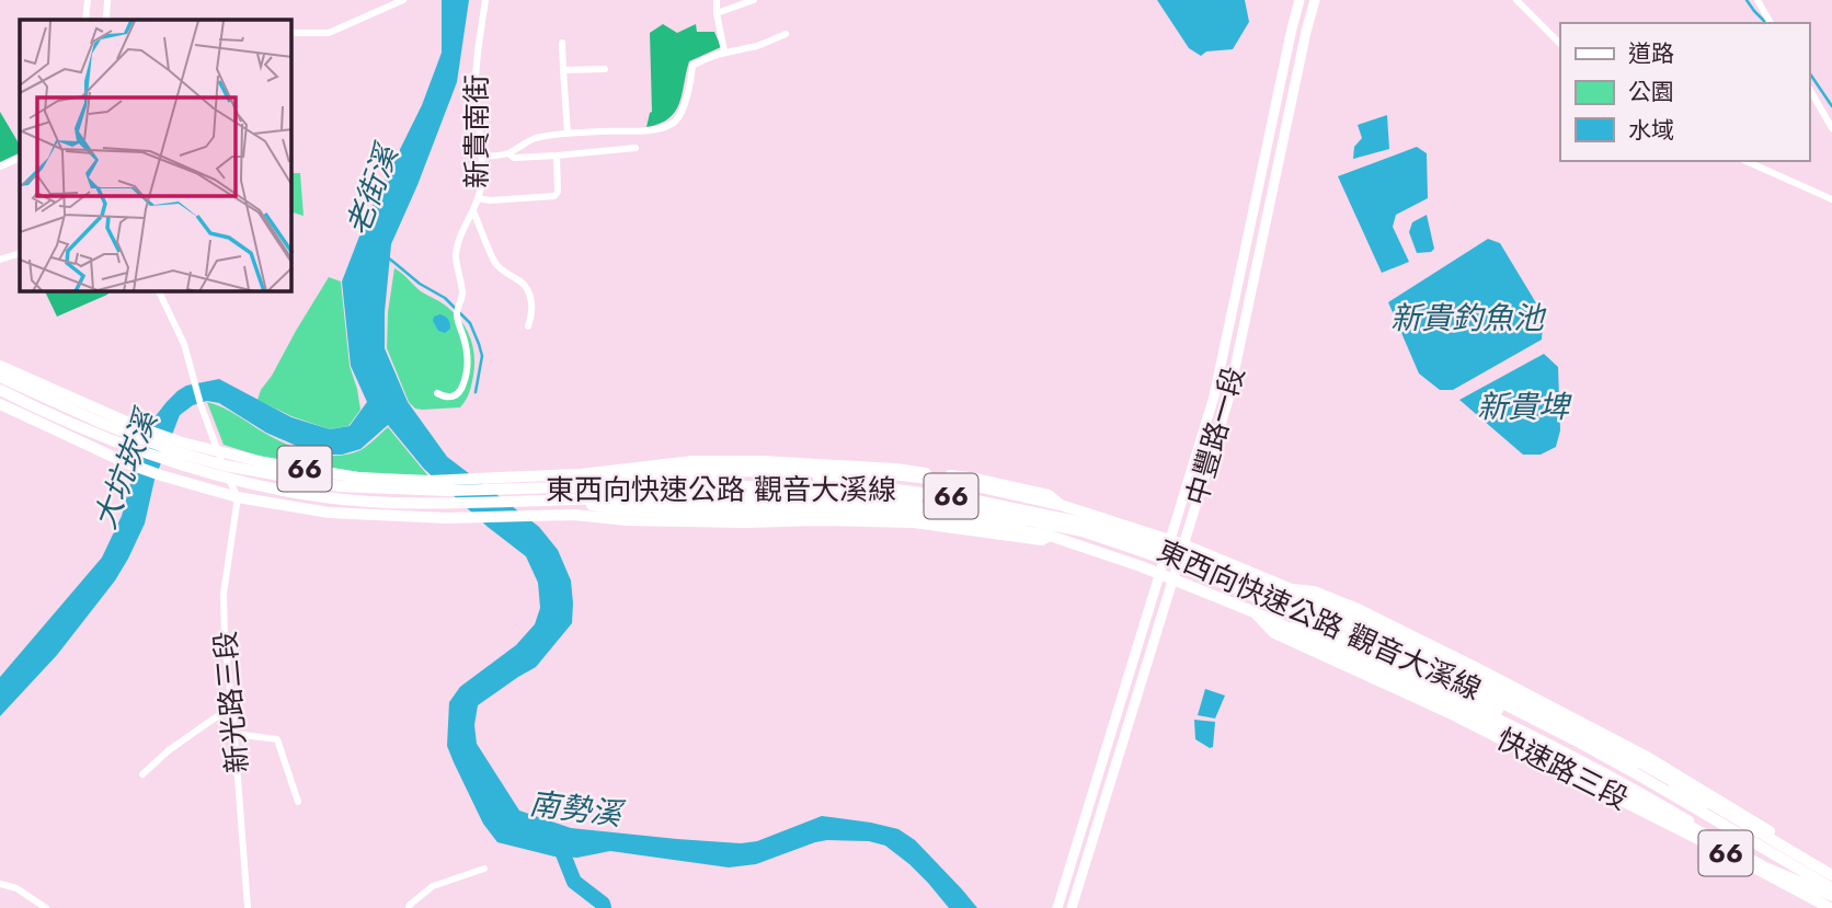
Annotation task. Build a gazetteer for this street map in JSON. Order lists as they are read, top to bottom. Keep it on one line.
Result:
{"streets":{"highway":["66","東西向快速公路 觀音大溪線"],"main road":["中豐路一段","快速路三段"],"street":["新貴南街","新光路三段"]},"crossings":[["中豐路一段","快速路三段"],["66","新光路三段"],["66","快速路三段"]],"water":["老街溪","新貴釣魚池","新貴埤","大坑崁溪","南勢溪"],"legend":["道路","公園","水域"]}
